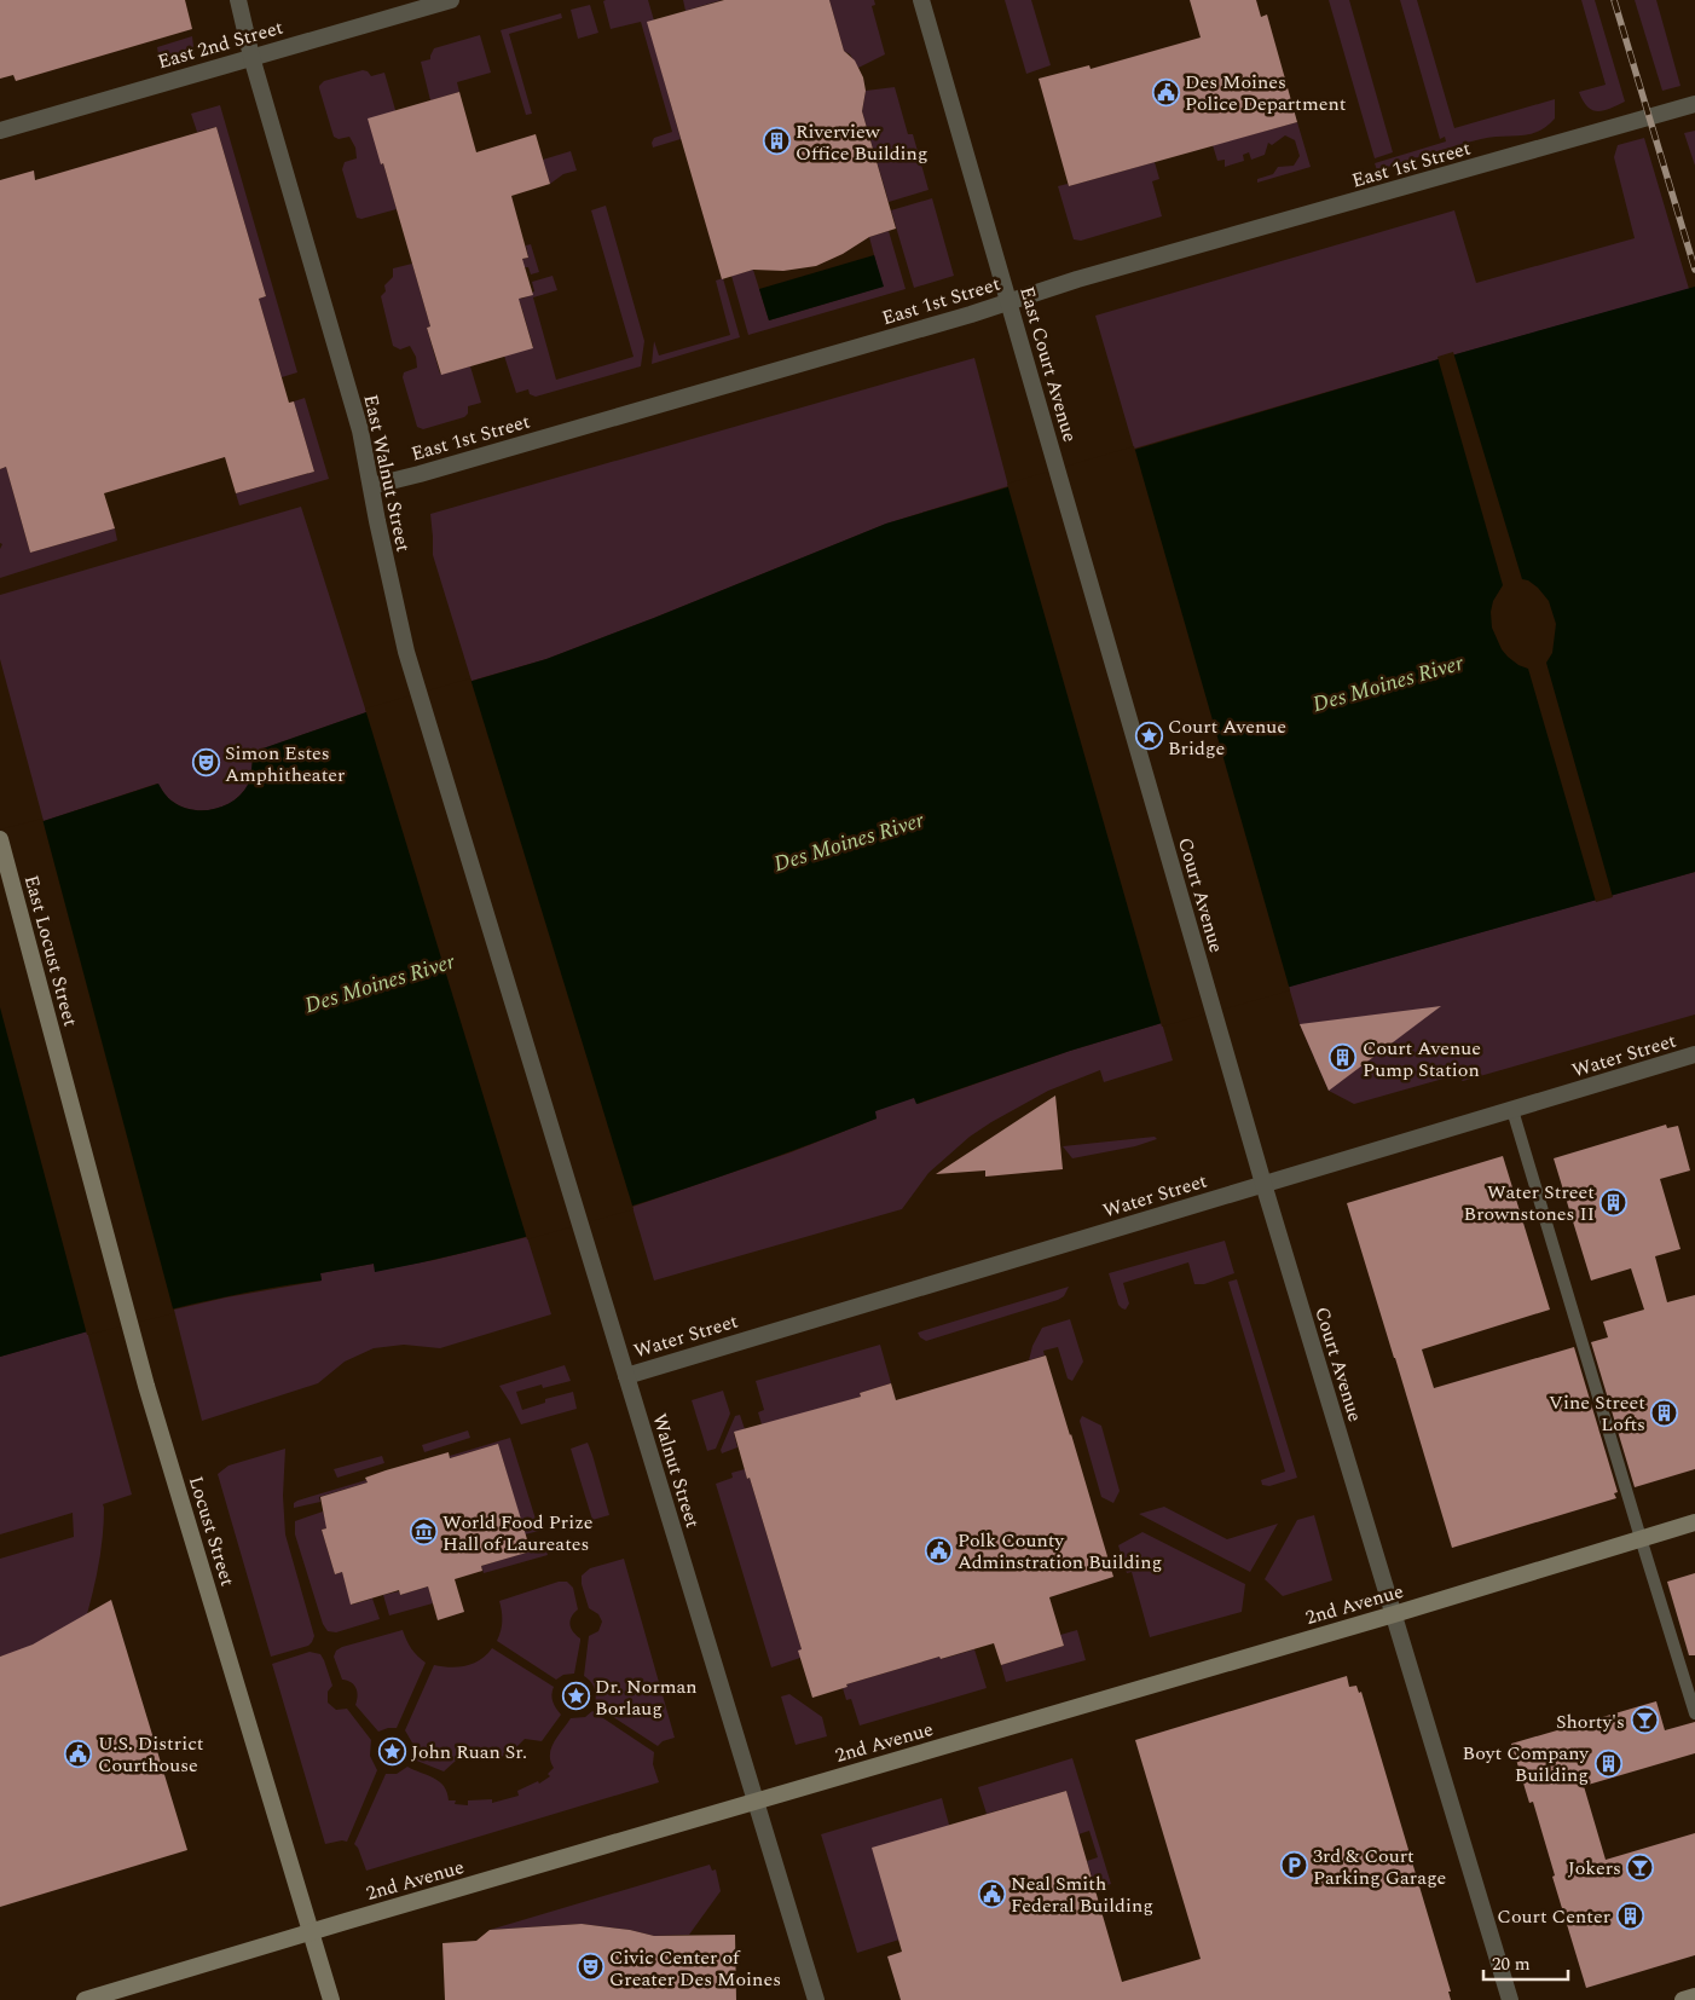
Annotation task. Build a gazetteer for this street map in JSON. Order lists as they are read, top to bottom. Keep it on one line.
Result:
{"streets":{"main road":["East Locust Street","Locust Street","2nd Avenue"],"street":["East 2nd Street","East 1st Street","East Court Avenue","East Walnut Street","Court Avenue","Water Street","Walnut Street"]},"crossings":[["East 2nd Street","East Walnut Street"],["East 1st Street","East Court Avenue"],["East 1st Street","East Walnut Street"],["East Court Avenue","Court Avenue"],["East Walnut Street","Walnut Street"],["Court Avenue","Water Street"],["Court Avenue","2nd Avenue"],["East Locust Street","Locust Street"],["Water Street","Walnut Street"],["Walnut Street","2nd Avenue"],["Locust Street","2nd Avenue"]],"water":["Des Moines River"],"places":{"public building":["Des Moines Police Department","Polk County Adminstration Building","U.S. District Courthouse","Neal Smith Federal Building"],"building":["Riverview Office Building","Court Avenue Pump Station","Water Street Brownstones II","Vine Street Lofts","Boyt Company Building","Court Center"],"place":["Court Avenue Bridge","Dr. Norman Borlaug","John Ruan Sr."],"theatre":["Simon Estes Amphitheater","Civic Center of Greater Des Moines"],"museum":["World Food Prize Hall of Laureates"],"bar":["Shorty's","Jokers"],"parking":["3rd & Court Parking Garage"]},"scale_bar":"20 m"}
